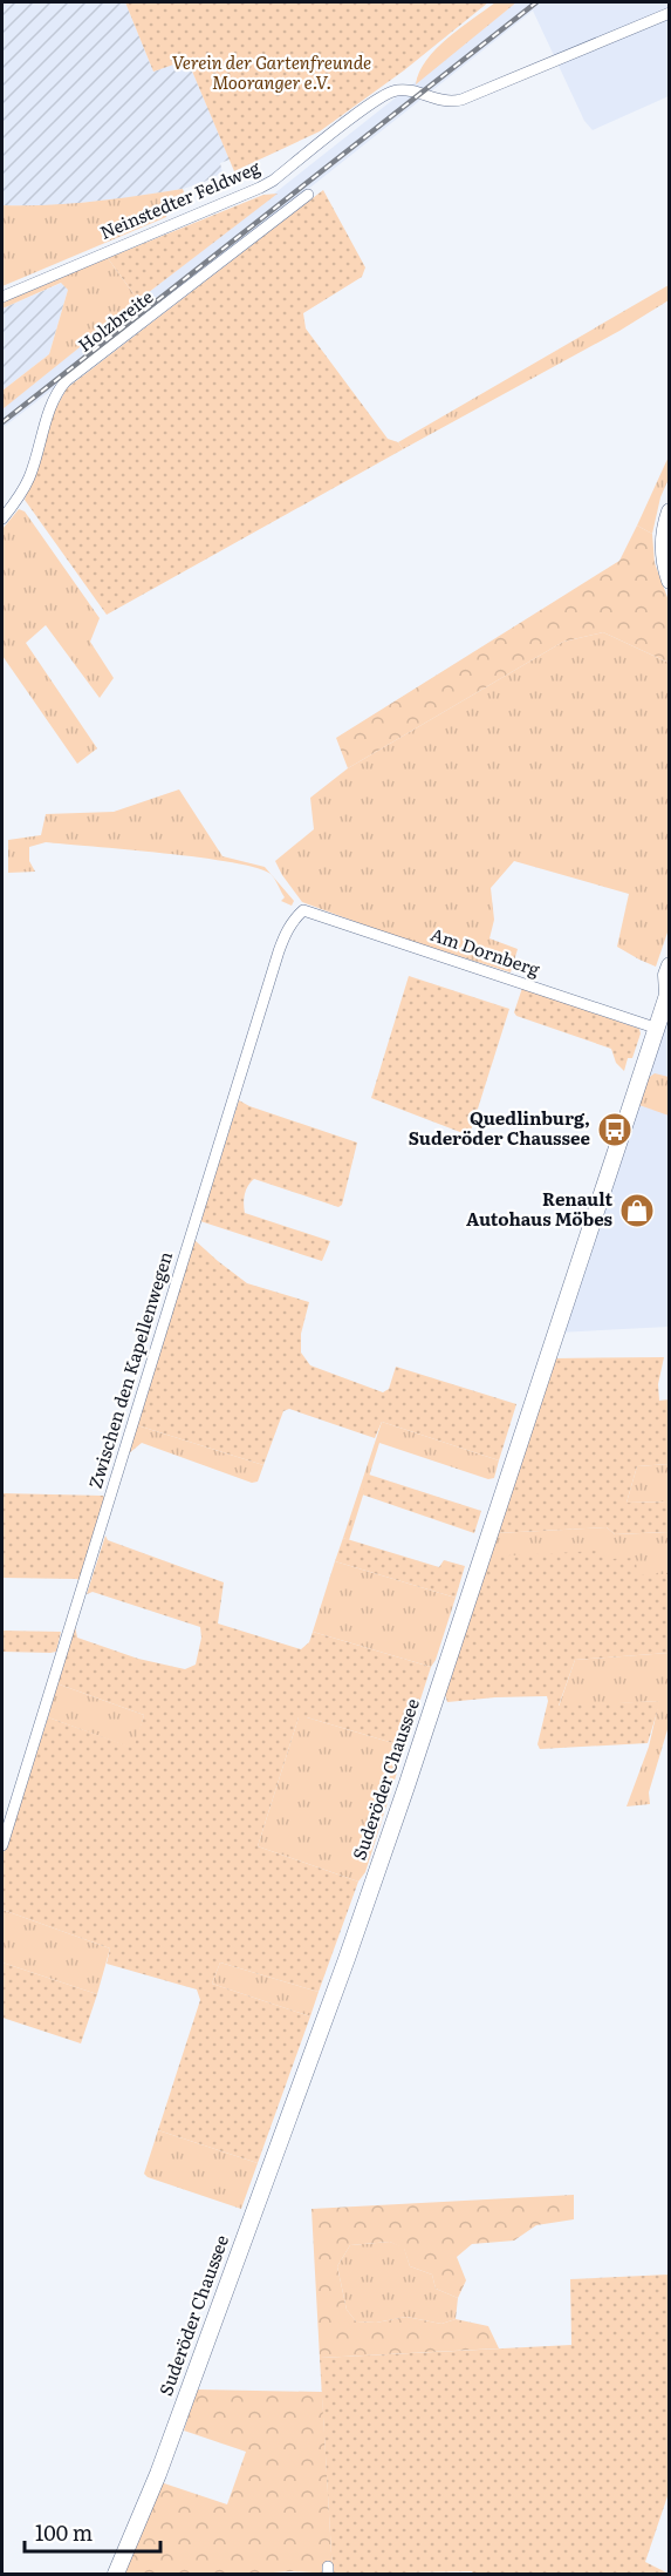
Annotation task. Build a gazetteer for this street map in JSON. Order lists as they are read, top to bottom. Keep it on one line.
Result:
{"streets":{"street":["Neinstedter Feldweg","Holzbreite","Am Dornberg","Zwischen den Kapellenwegen","Suderöder Chaussee"]},"crossings":[["Am Dornberg","Zwischen den Kapellenwegen"],["Am Dornberg","Suderöder Chaussee"]],"parks":["Verein der Gartenfreunde Mooranger e.V."],"places":{"bus stop":["Quedlinburg, Suderöder Chaussee"],"shop":["Renault Autohaus Möbes"]},"scale_bar":"100 m"}
